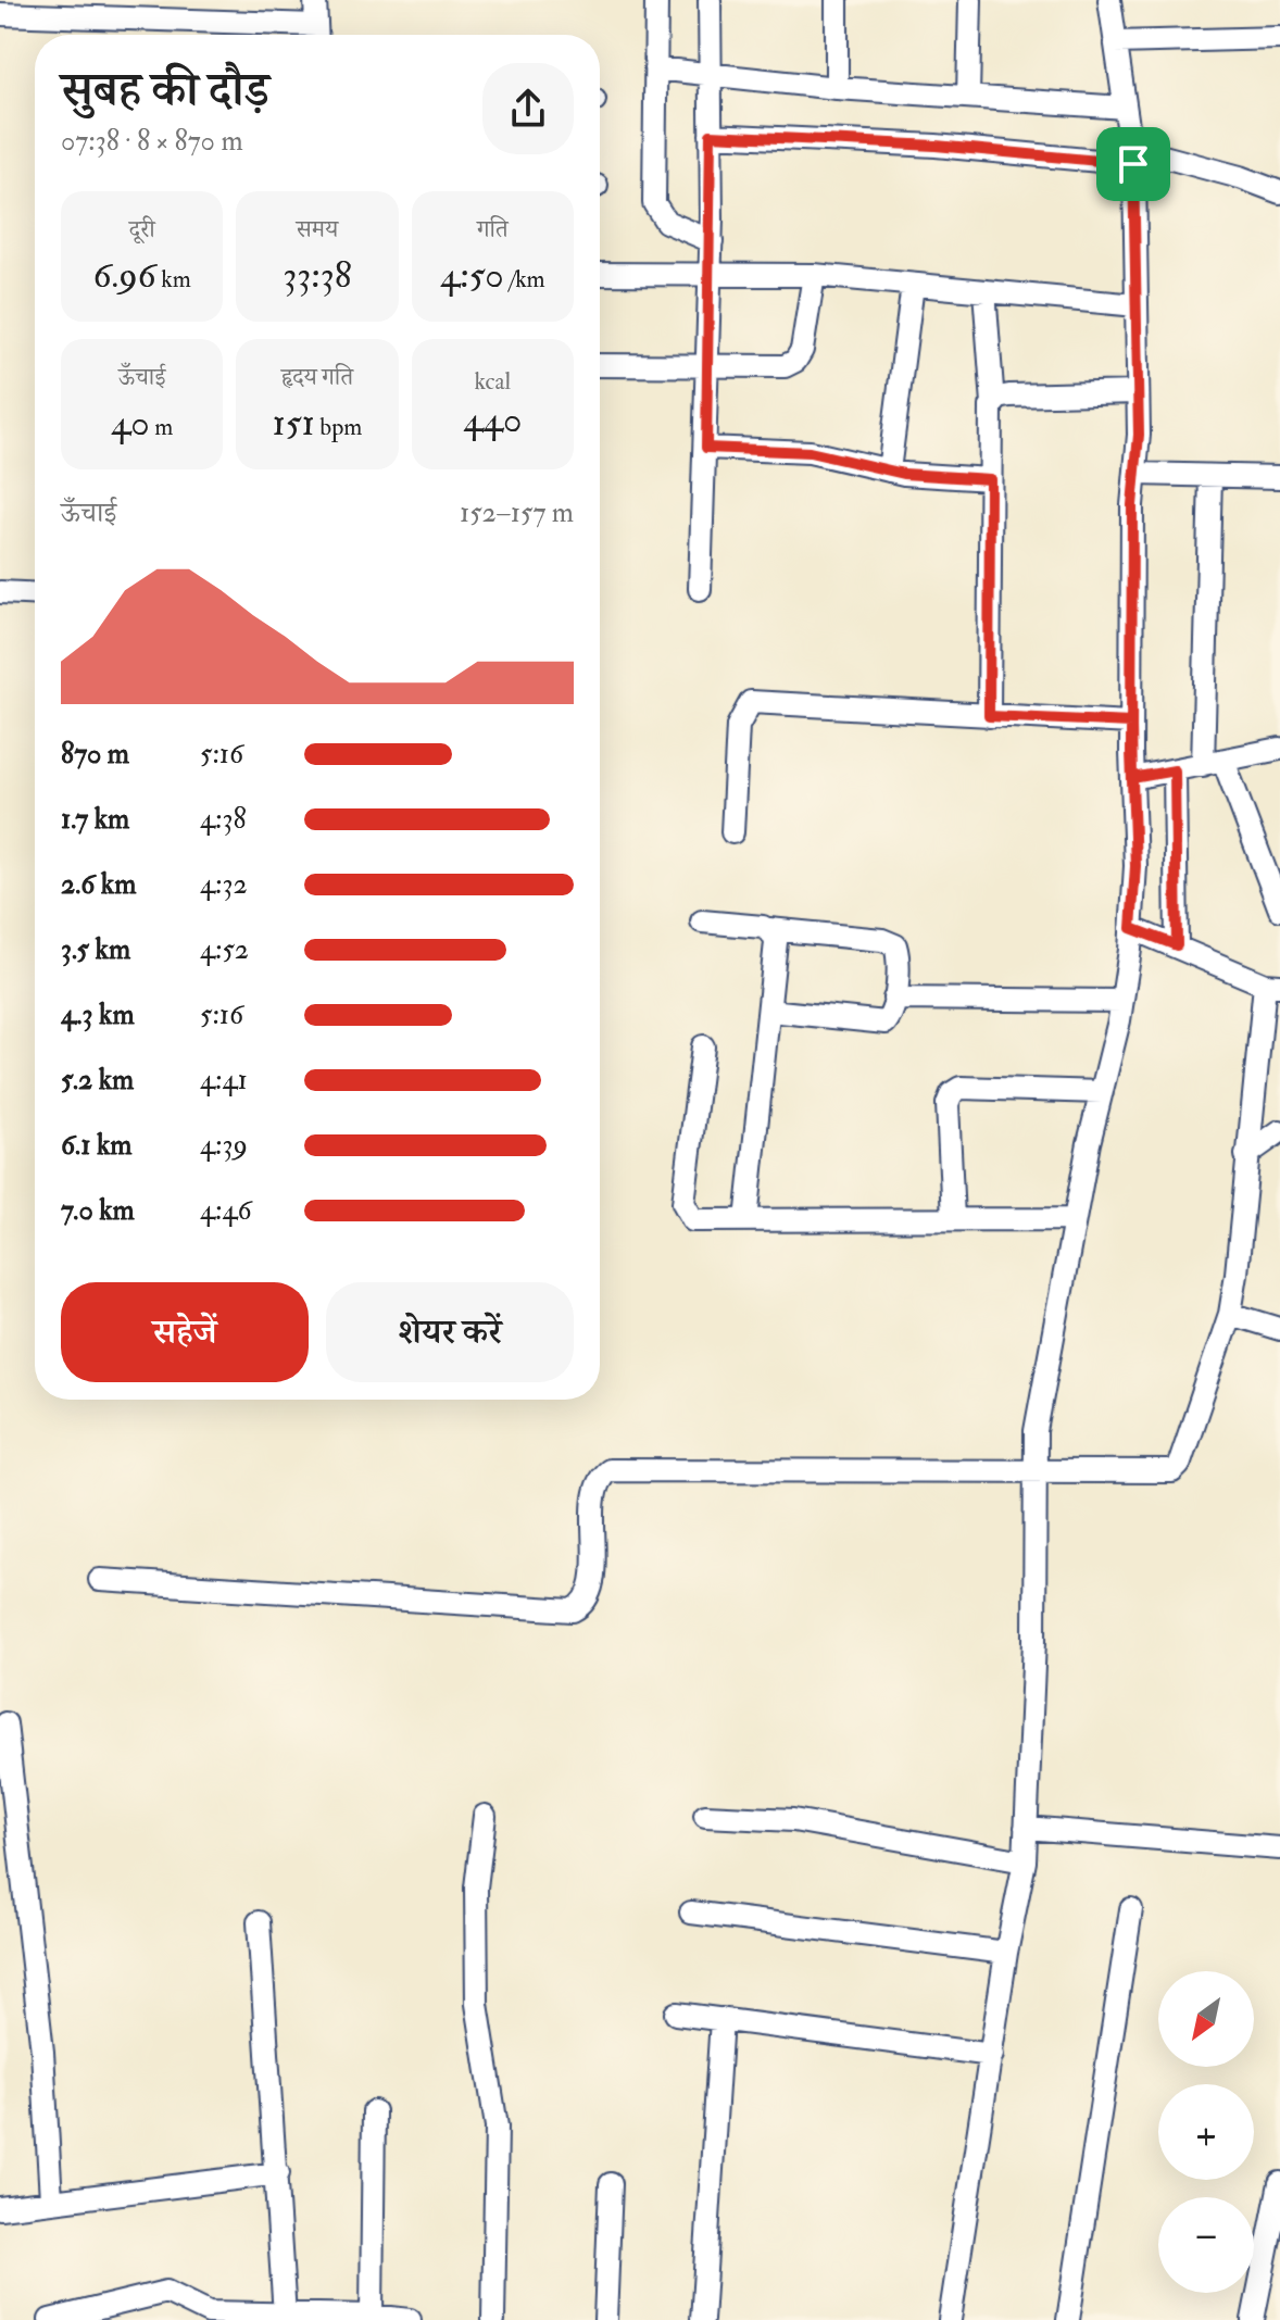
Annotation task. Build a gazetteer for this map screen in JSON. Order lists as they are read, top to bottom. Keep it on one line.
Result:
{"north":"bottom left","page":{"heading":["सुबह की दौड़","07:38 · 8 × 870 m"],"stats":[["दूरी","6.96 km"],["समय","33:38"],["गति","4:50 /km"],["ऊँचाई","40 m"],["हृदय गति","151 bpm"],["kcal","440"]],"chart":["ऊँचाई","152–157 m"],"list":[{"name":"870 m","note":"5:16"},{"name":"1.7 km","note":"4:38"},{"name":"2.6 km","note":"4:32"},{"name":"3.5 km","note":"4:52"},{"name":"4.3 km","note":"5:16"},{"name":"5.2 km","note":"4:41"},{"name":"6.1 km","note":"4:39"},{"name":"7.0 km","note":"4:46"}],"buttons":["सहेजें","शेयर करें"],"map_buttons":["+","−"]}}
